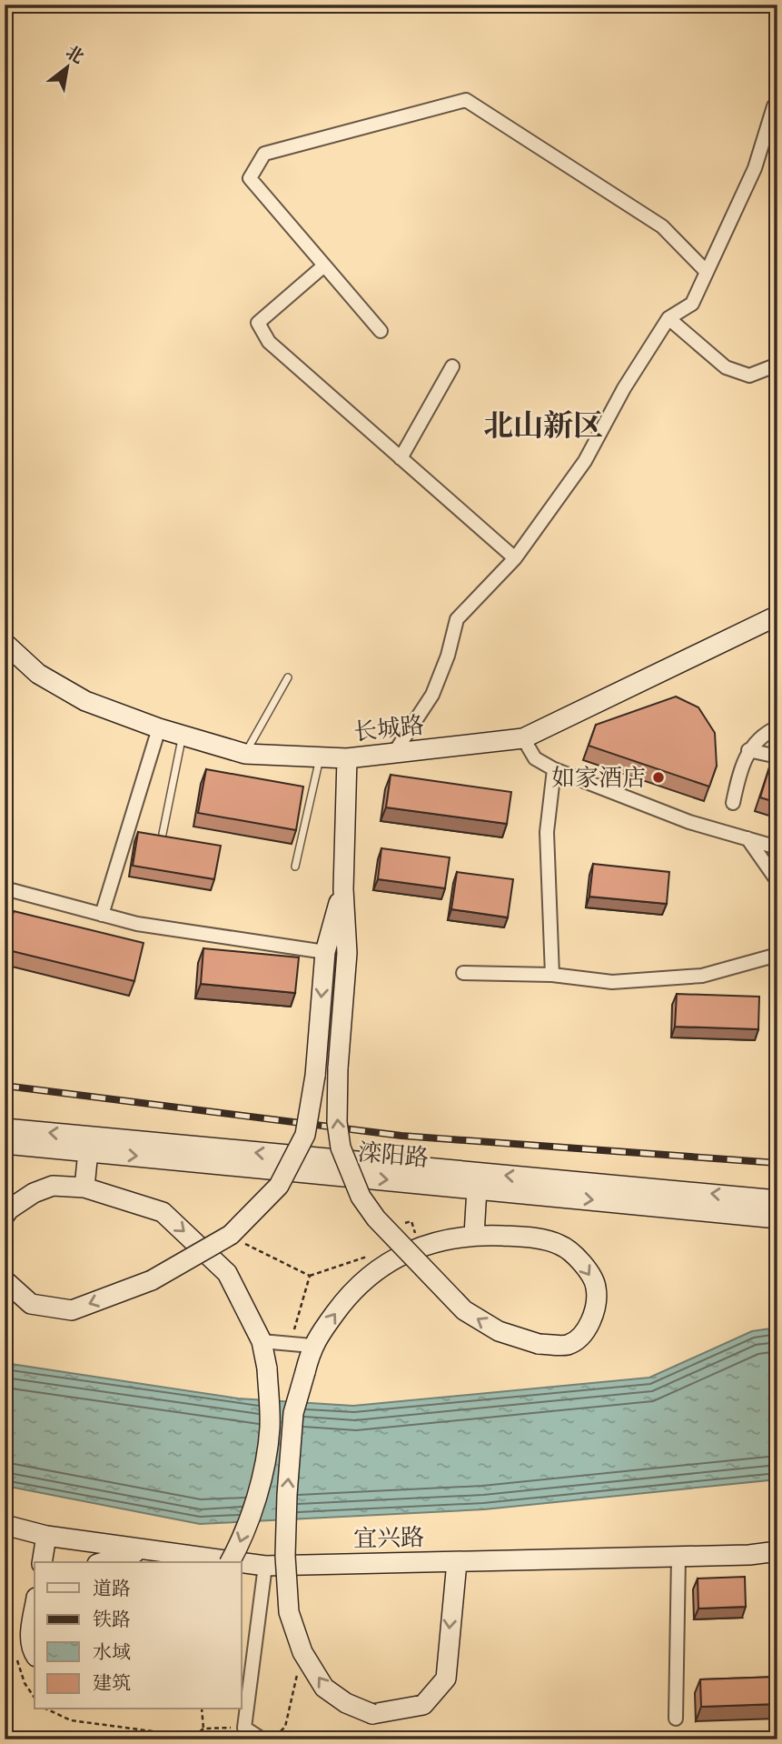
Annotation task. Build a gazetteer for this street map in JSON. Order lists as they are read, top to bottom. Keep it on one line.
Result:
{"streets":{"street":["长城路","滦阳路","宜兴路"]},"districts":["北山新区"],"places":["如家酒店"],"legend":["道路","铁路","水域","建筑"],"north":"top right"}
